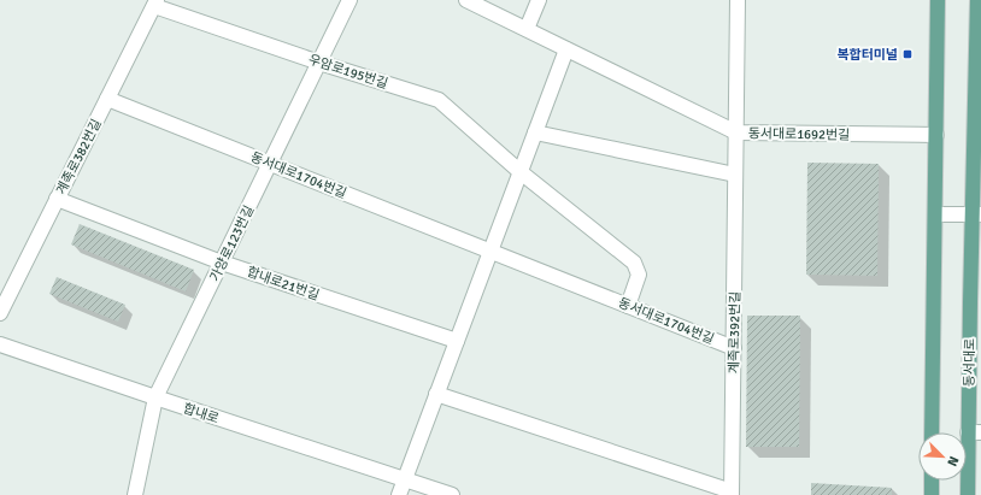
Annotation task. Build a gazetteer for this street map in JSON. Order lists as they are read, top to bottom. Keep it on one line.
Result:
{"streets":{"main road":["동서대로"],"street":["우암로195번길","동서대로1692번길","계족로382번길","동서대로1704번길","가양로123번길","합내로21번길","계족로392번길","합내로"]},"crossings":[["우암로195번길","계족로382번길"],["우암로195번길","동서대로1704번길"],["우암로195번길","가양로123번길"],["동서대로1692번길","계족로392번길"],["계족로382번길","동서대로1704번길"],["계족로382번길","합내로21번길"],["동서대로1704번길","가양로123번길"],["동서대로1704번길","계족로392번길"],["가양로123번길","합내로21번길"],["가양로123번길","합내로"]],"places":{"transit":["복합터미널"]},"north":"bottom right"}
